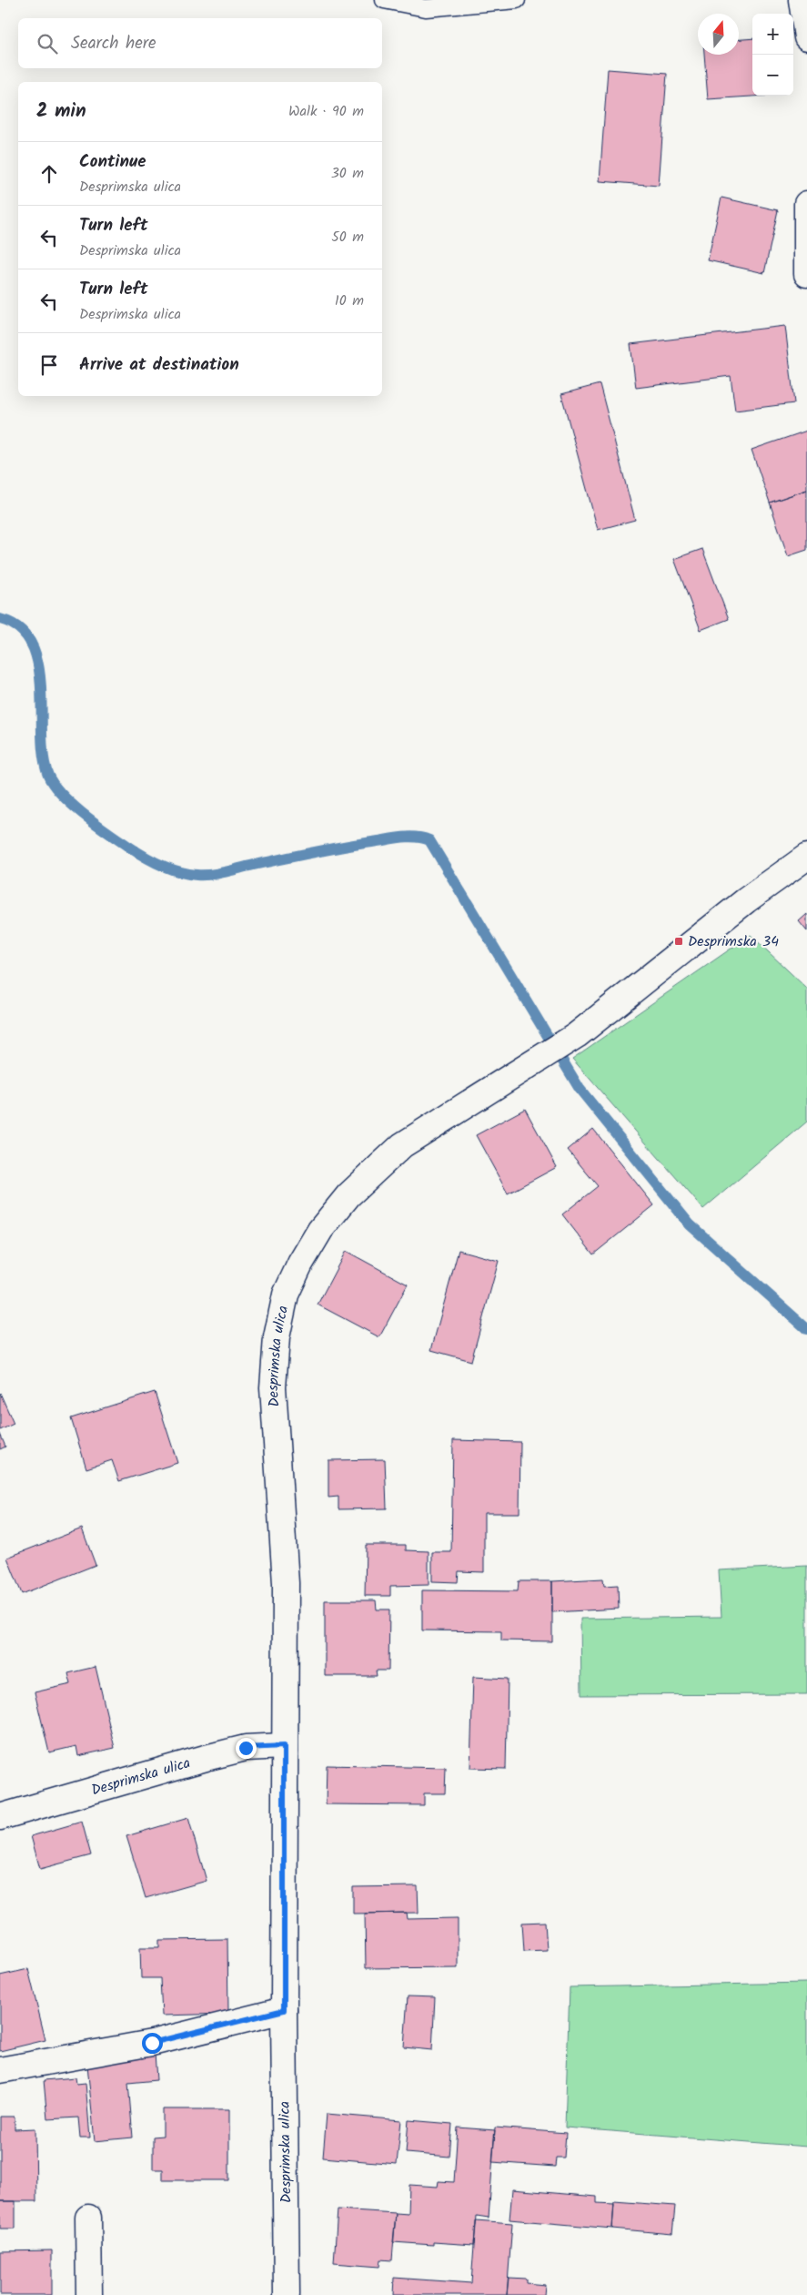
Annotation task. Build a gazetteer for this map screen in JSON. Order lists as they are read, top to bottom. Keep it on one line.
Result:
{"streets":{"street":["Desprimska ulica"]},"places":{"transit":["Desprimska 34"]},"north":"top","page":{"map_buttons":["+","−"],"search":"Search here","heading":["2 min","Walk · 90 m"],"list":[["Continue","Desprimska ulica","30 m"],["Turn left","Desprimska ulica","50 m"],["Turn left","Desprimska ulica","10 m"],"Arrive at destination"]}}
